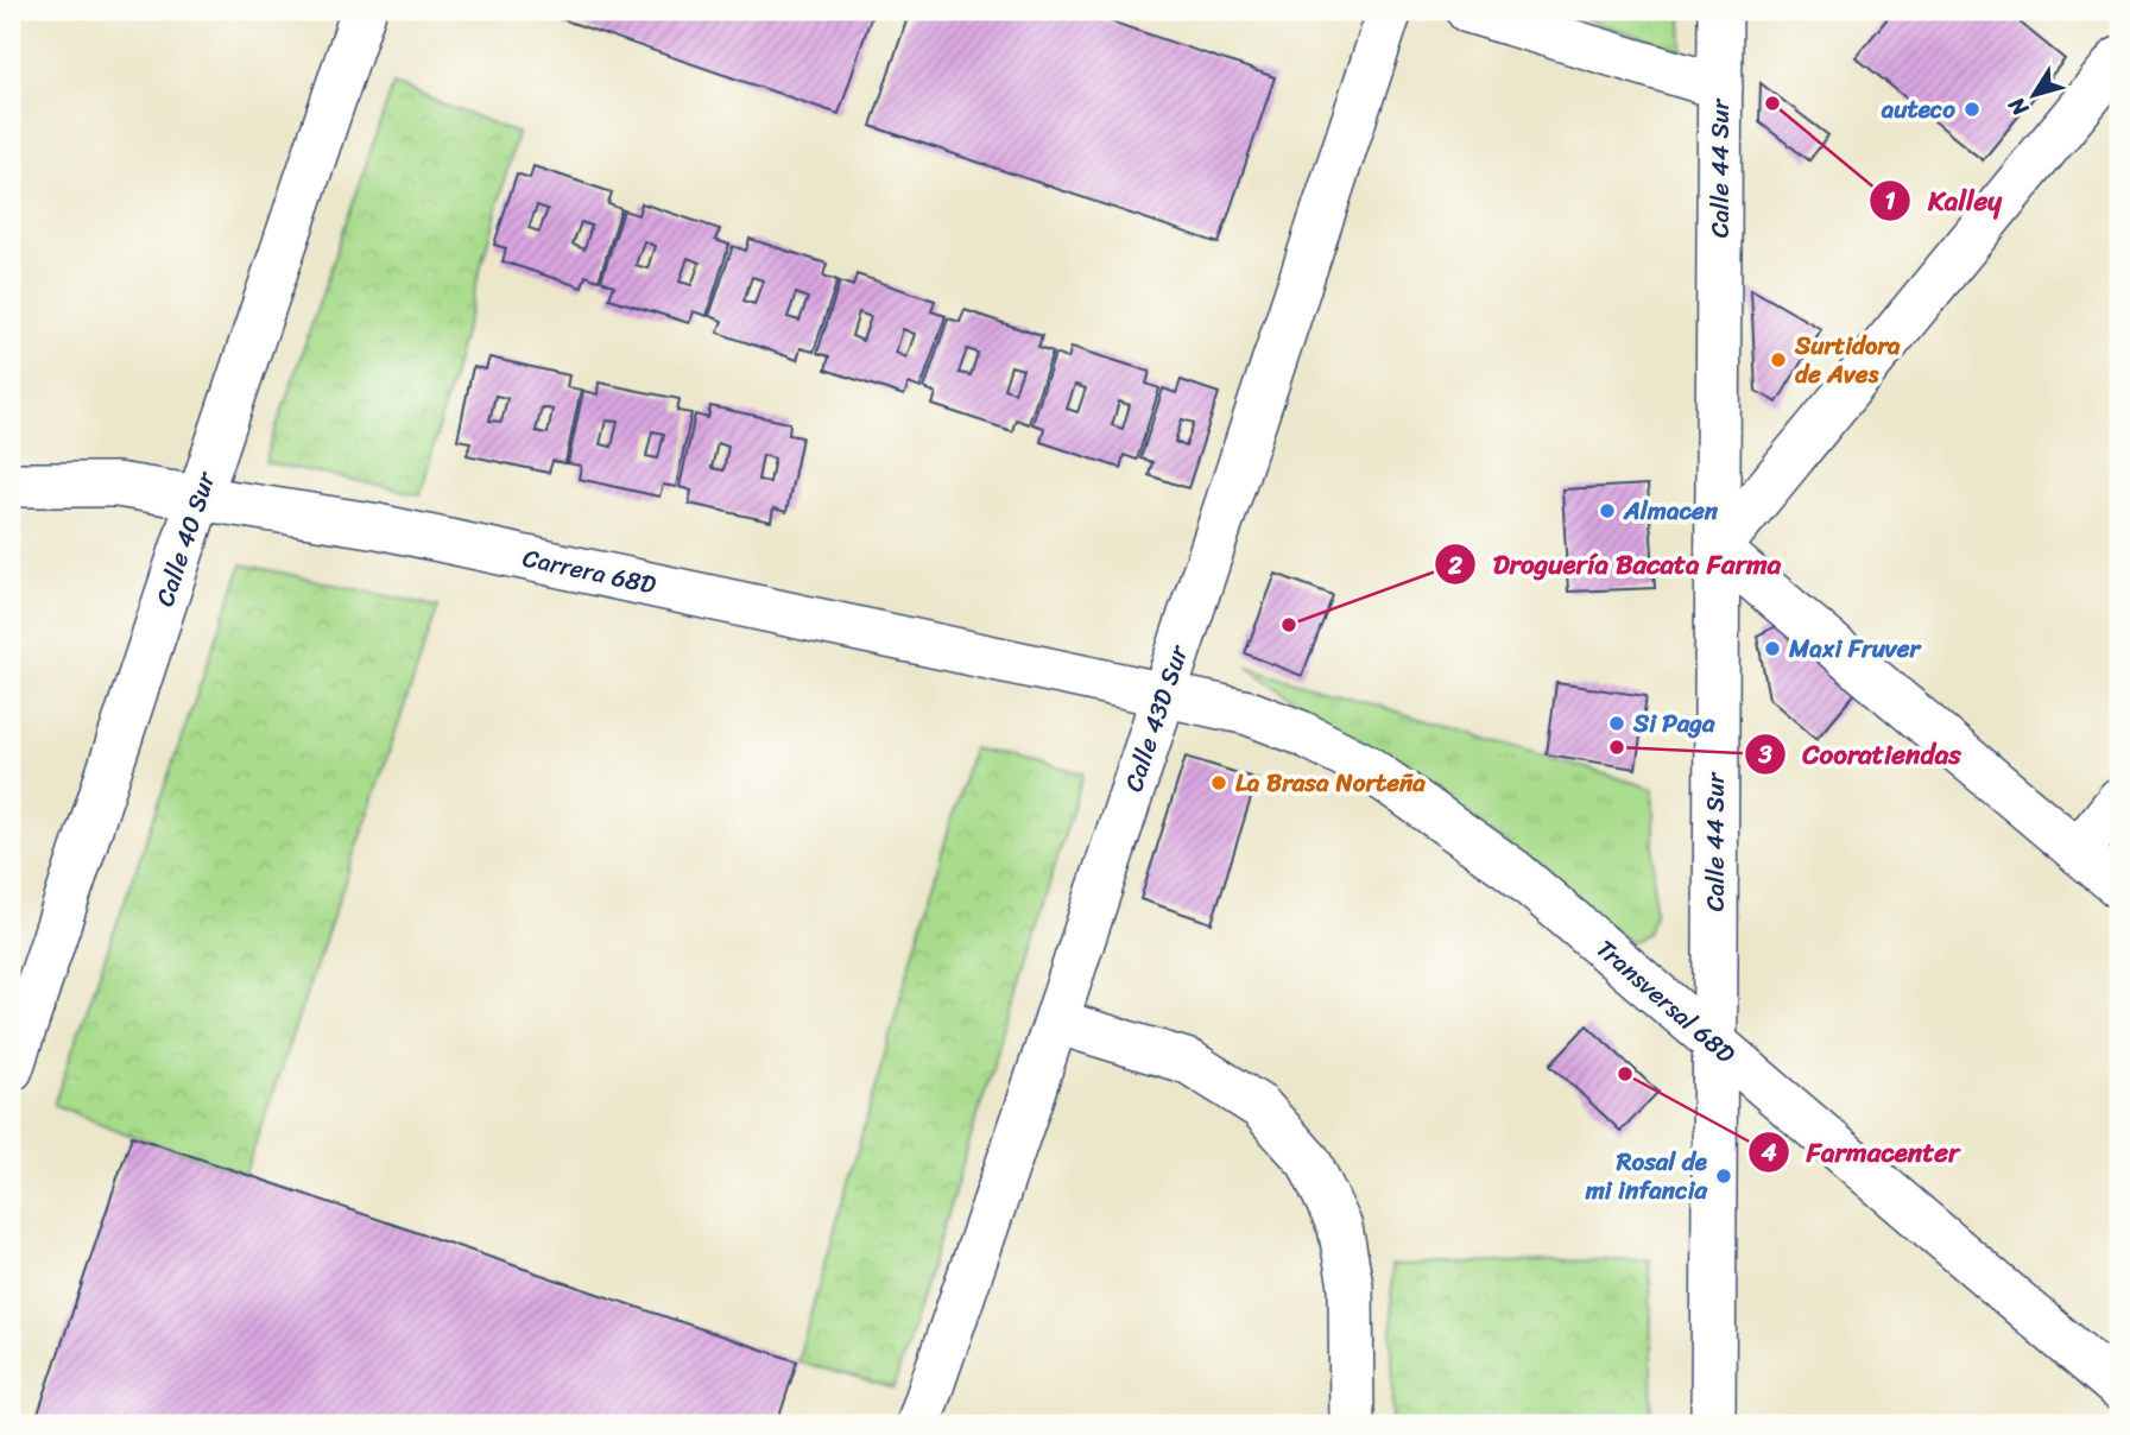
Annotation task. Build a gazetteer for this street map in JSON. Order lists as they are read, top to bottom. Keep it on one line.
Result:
{"streets":{"street":["Calle 44 Sur","Calle 40 Sur","Carrera 68D","Calle 43D Sur","Transversal 68D"]},"crossings":[["Calle 44 Sur","Transversal 68D"],["Calle 40 Sur","Carrera 68D"],["Carrera 68D","Calle 43D Sur"],["Carrera 68D","Transversal 68D"],["Calle 43D Sur","Transversal 68D"]],"places":["Kalley","auteco","Surtidora de Aves","Almacen","Droguería Bacata Farma","Maxi Fruver","Si Paga","Cooratiendas","La Brasa Norteña","Farmacenter","Rosal de mi infancia"],"north":"bottom left"}
